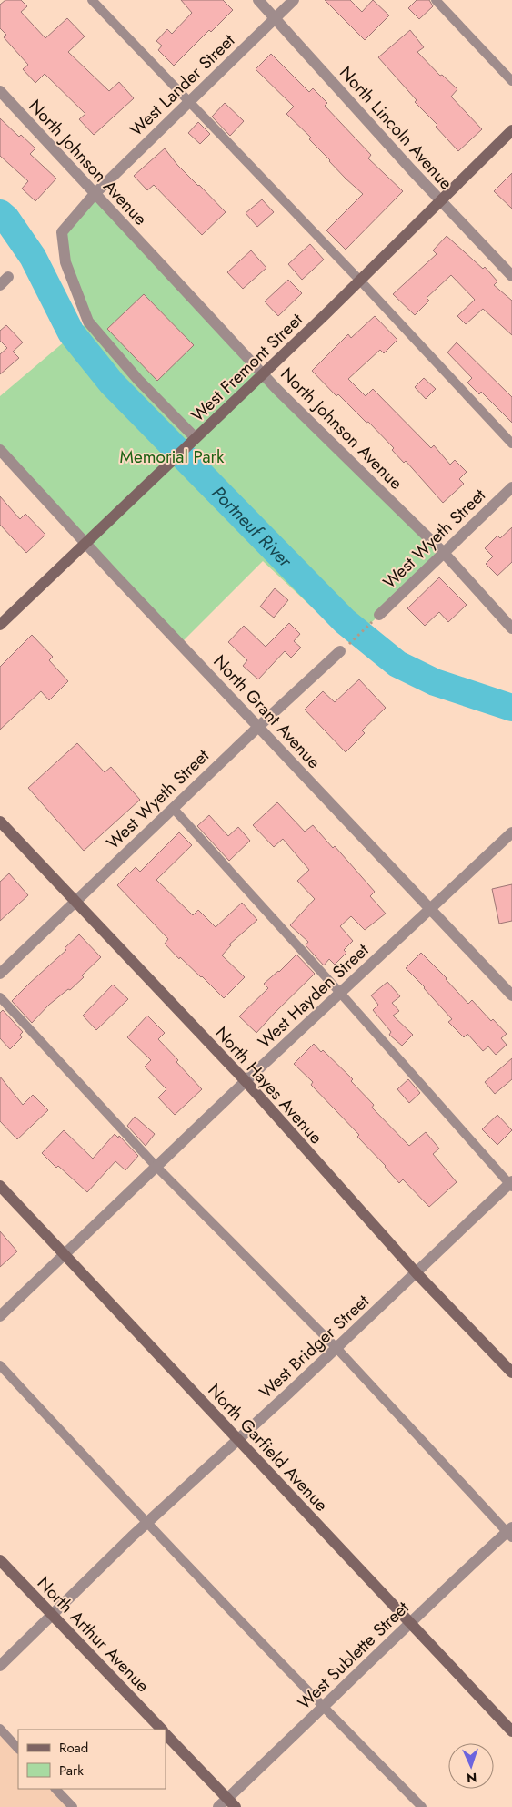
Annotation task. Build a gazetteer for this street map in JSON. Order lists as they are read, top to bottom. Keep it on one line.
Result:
{"streets":{"street":["West Lander Street","North Lincoln Avenue","North Johnson Avenue","West Fremont Street","West Wyeth Street","North Grant Avenue","West Hayden Street","North Hayes Avenue","West Bridger Street","North Garfield Avenue","North Arthur Avenue","West Sublette Street"]},"crossings":[["West Lander Street","North Lincoln Avenue"],["West Lander Street","North Johnson Avenue"],["West Lander Street","West Fremont Street"],["North Lincoln Avenue","West Fremont Street"],["North Johnson Avenue","West Fremont Street"],["North Johnson Avenue","West Wyeth Street"],["West Fremont Street","North Grant Avenue"],["West Wyeth Street","North Grant Avenue"],["West Wyeth Street","North Hayes Avenue"],["North Grant Avenue","West Hayden Street"],["West Hayden Street","North Hayes Avenue"],["West Hayden Street","North Garfield Avenue"],["North Hayes Avenue","West Bridger Street"],["West Bridger Street","North Garfield Avenue"],["West Bridger Street","North Arthur Avenue"],["North Garfield Avenue","West Sublette Street"],["North Arthur Avenue","West Sublette Street"]],"water":["Portneuf River"],"parks":["Memorial Park"],"legend":["Road","Park"],"north":"bottom"}
